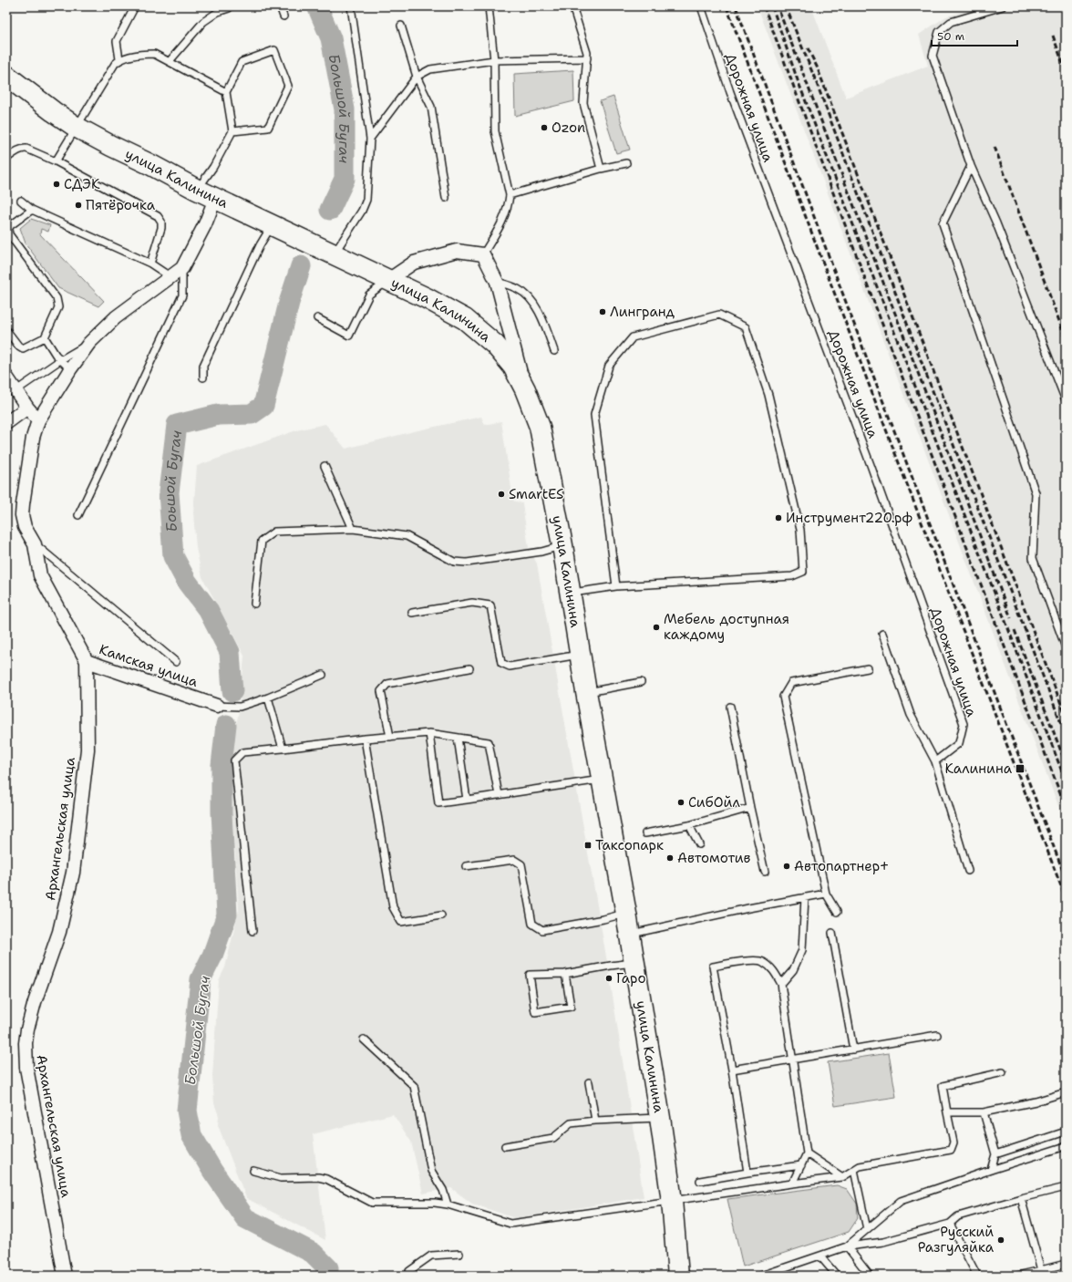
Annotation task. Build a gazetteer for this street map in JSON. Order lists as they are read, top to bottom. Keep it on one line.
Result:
{"streets":{"main road":["улица Калинина"],"street":["Камская улица","Архангельская улица"],"lane":["Дорожная улица"]},"crossings":[["улица Калинина","Камская улица"],["Камская улица","Архангельская улица"]],"water":["Большой Бугач","Боьшой Бугач"],"places":{"other":["Ozon","СДЭК","Пятёрочка","Лингранд","SmartES","Инструмент220.рф","Мебель доступная каждому","СибОйл","Автомотив","Автопартнер+","Гаро","Русский Разгуляйка"],"transit":["Калинина","Таксопарк"]},"scale_bar":"50 m"}
